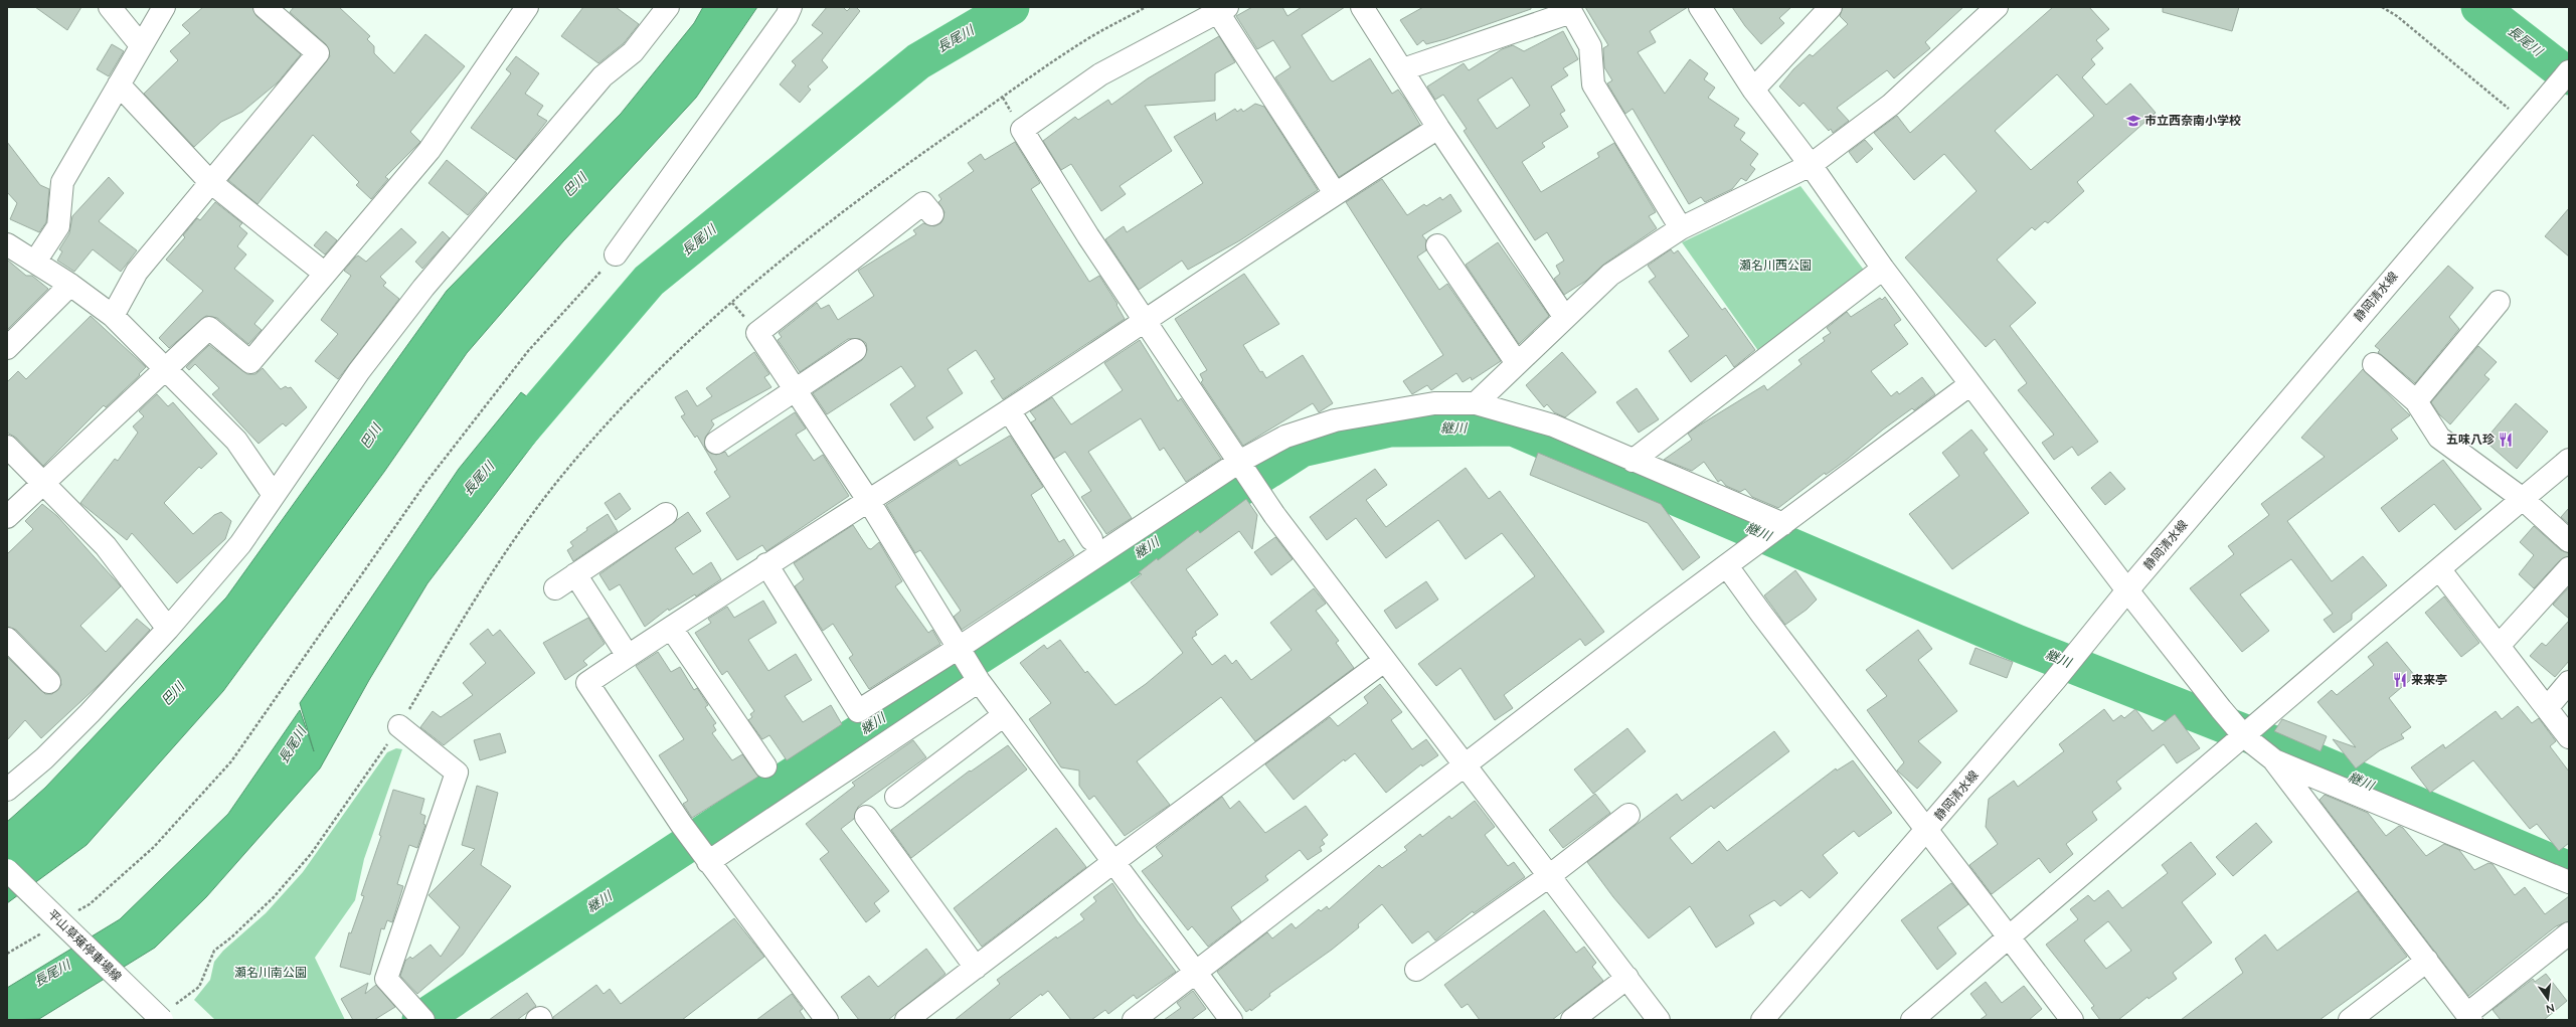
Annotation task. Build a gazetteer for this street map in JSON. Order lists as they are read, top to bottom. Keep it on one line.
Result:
{"streets":{"street":["静岡清水線","平山草薙停車場線"]},"water":["長尾川","巴川","継川"],"parks":["瀬名川西公園","瀬名川南公園"],"places":{"school or university":["市立西奈南小学校"],"restaurant":["五味八珍","来来亭"]},"north":"bottom"}
